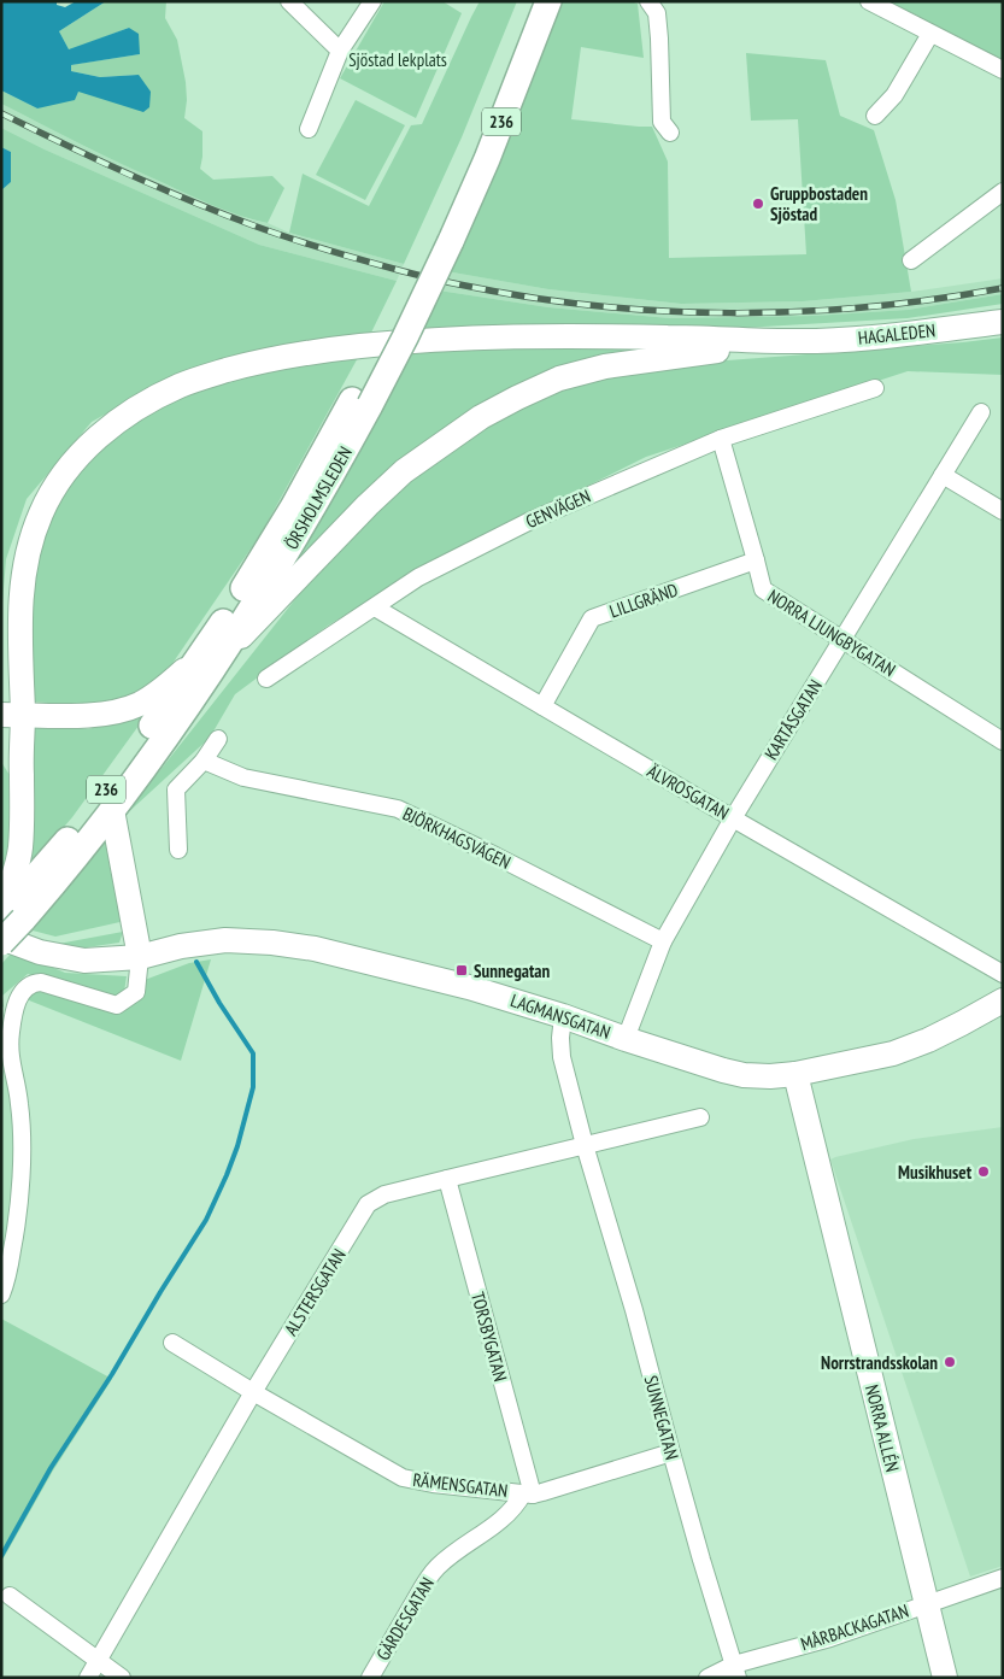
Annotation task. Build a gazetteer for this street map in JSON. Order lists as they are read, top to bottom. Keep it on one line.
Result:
{"streets":{"main road":["236","ÖRSHOLMSLEDEN"],"street":["HAGALEDEN","GENVÄGEN","LILLGRÄND","NORRA LJUNGBYGATAN","KARTÅSGATAN","ÄLVROSGATAN","BJÖRKHAGSVÄGEN","LAGMANSGATAN","ALSTERSGATAN","TORSBYGATAN","SUNNEGATAN","NORRA ALLÉN","RÄMENSGATAN","GÄRDESGATAN","MÅRBACKAGATAN"]},"crossings":[["GENVÄGEN","NORRA LJUNGBYGATAN"],["GENVÄGEN","ÄLVROSGATAN"],["LILLGRÄND","NORRA LJUNGBYGATAN"],["LILLGRÄND","ÄLVROSGATAN"],["NORRA LJUNGBYGATAN","KARTÅSGATAN"],["KARTÅSGATAN","ÄLVROSGATAN"],["KARTÅSGATAN","BJÖRKHAGSVÄGEN"],["KARTÅSGATAN","LAGMANSGATAN"],["LAGMANSGATAN","SUNNEGATAN"],["LAGMANSGATAN","NORRA ALLÉN"],["ALSTERSGATAN","TORSBYGATAN"],["ALSTERSGATAN","SUNNEGATAN"],["ALSTERSGATAN","RÄMENSGATAN"],["TORSBYGATAN","RÄMENSGATAN"],["TORSBYGATAN","GÄRDESGATAN"],["SUNNEGATAN","RÄMENSGATAN"],["SUNNEGATAN","MÅRBACKAGATAN"],["NORRA ALLÉN","MÅRBACKAGATAN"],["RÄMENSGATAN","GÄRDESGATAN"]],"parks":["Sjöstad lekplats"],"places":{"other":["Gruppbostaden Sjöstad","Musikhuset","Norrstrandsskolan"],"transit":["Sunnegatan"]}}
